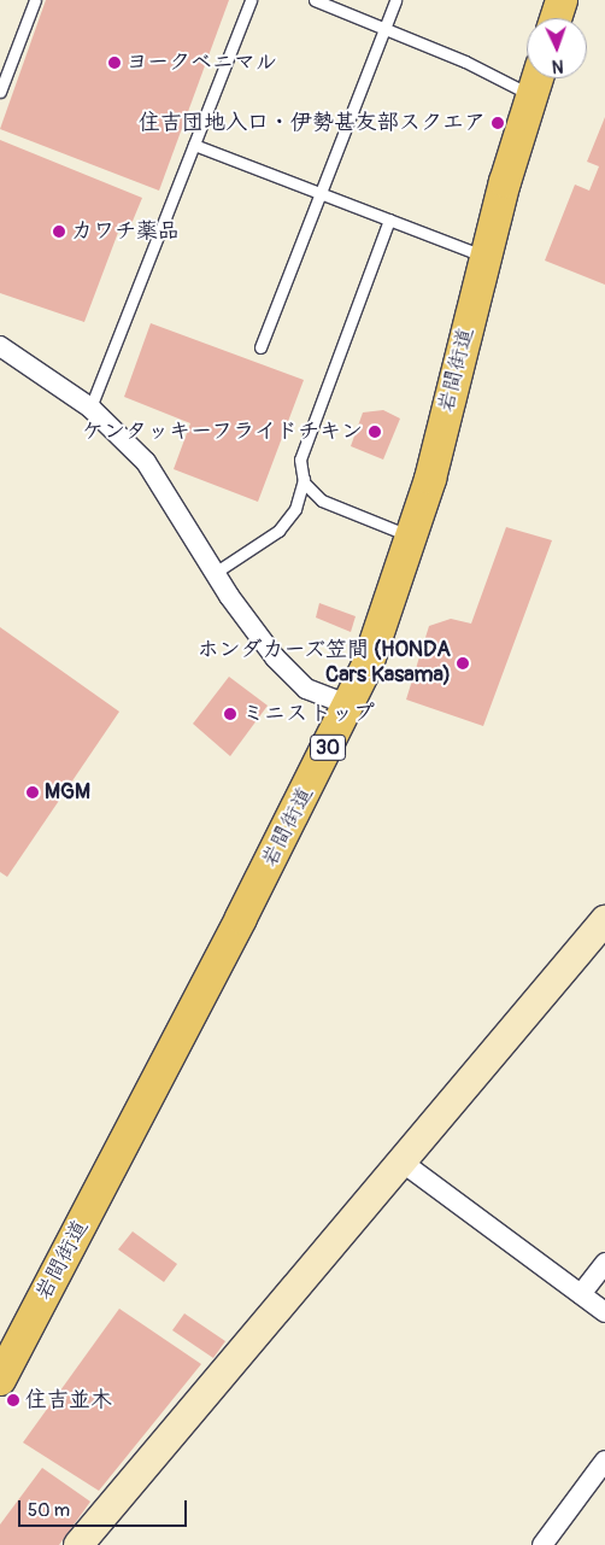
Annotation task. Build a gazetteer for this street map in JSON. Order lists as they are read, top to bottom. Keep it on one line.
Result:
{"streets":{"main road":["岩間街道","30"]},"places":["ヨークベニマル","住吉団地入口・伊勢甚友部スクエア","カワチ薬品","ケンタッキーフライドチキン","ホンダカーズ笠間 (HONDA Cars Kasama)","ミニストップ","MGM","住吉並木"],"scale_bar":"50 m","north":"bottom"}
